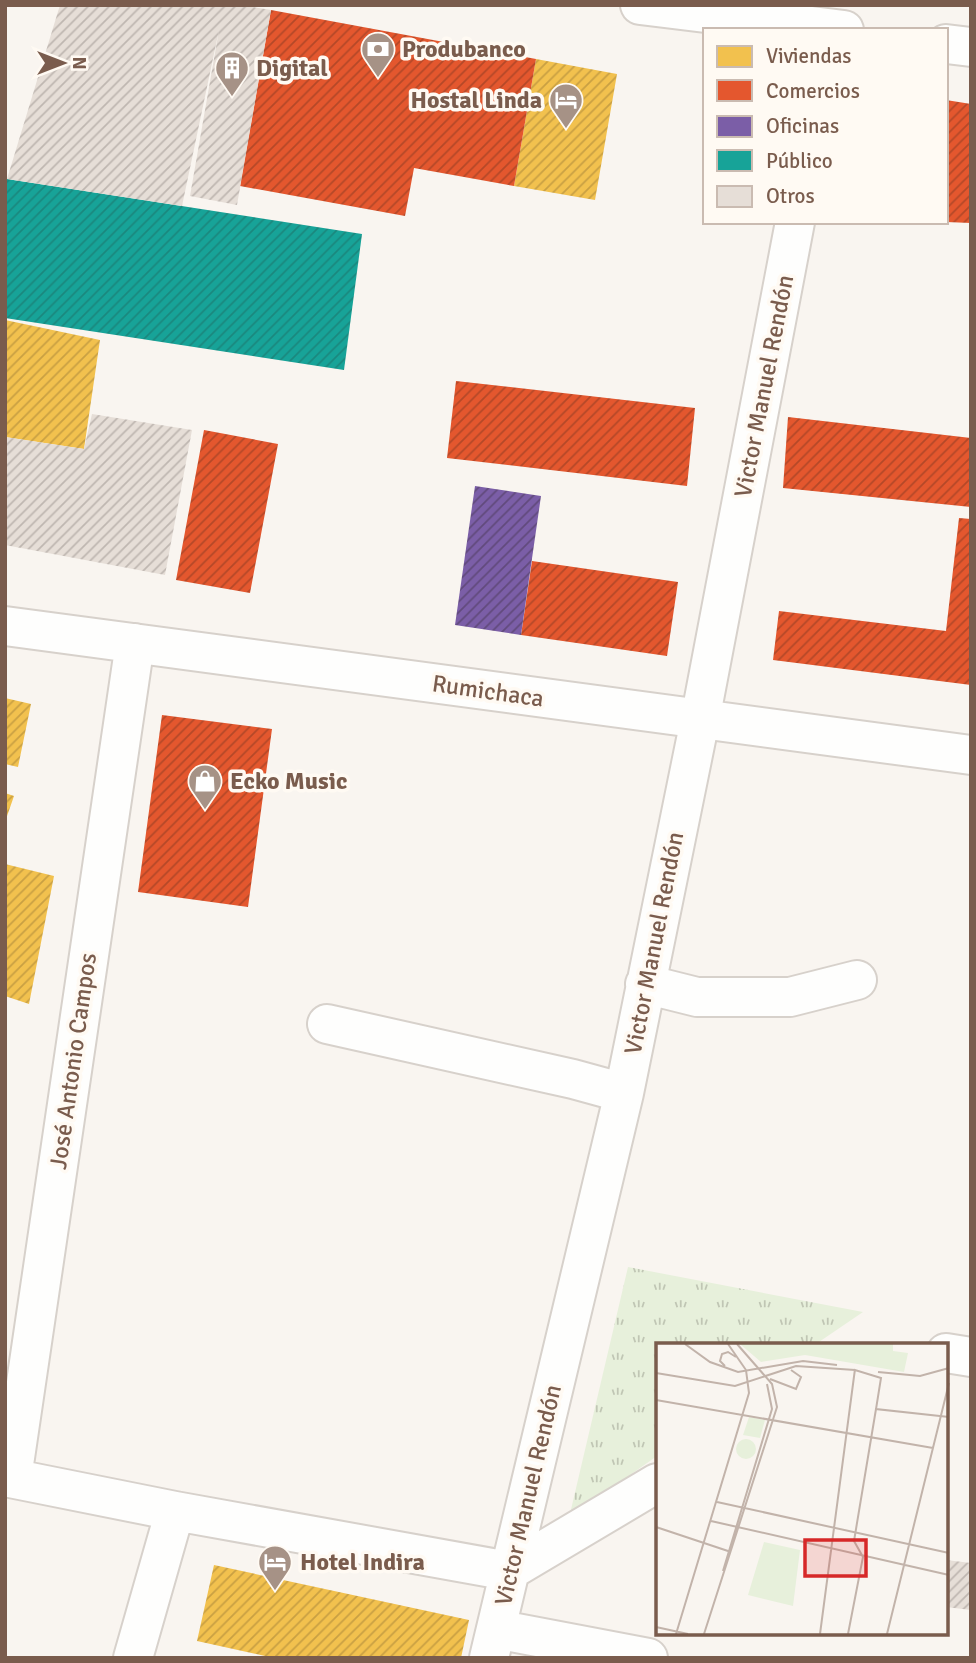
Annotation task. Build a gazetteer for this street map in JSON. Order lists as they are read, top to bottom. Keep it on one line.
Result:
{"streets":{"street":["Victor Manuel Rendón","Rumichaca","José Antonio Campos"]},"crossings":[["Victor Manuel Rendón","Rumichaca"],["Rumichaca","José Antonio Campos"]],"places":{"bank":["Produbanco"],"building":["Digital"],"hotel":["Hostal Linda","Hotel Indira"],"shop":["Ecko Music"]},"legend":["Viviendas","Comercios","Oficinas","Público","Otros"],"north":"right"}
